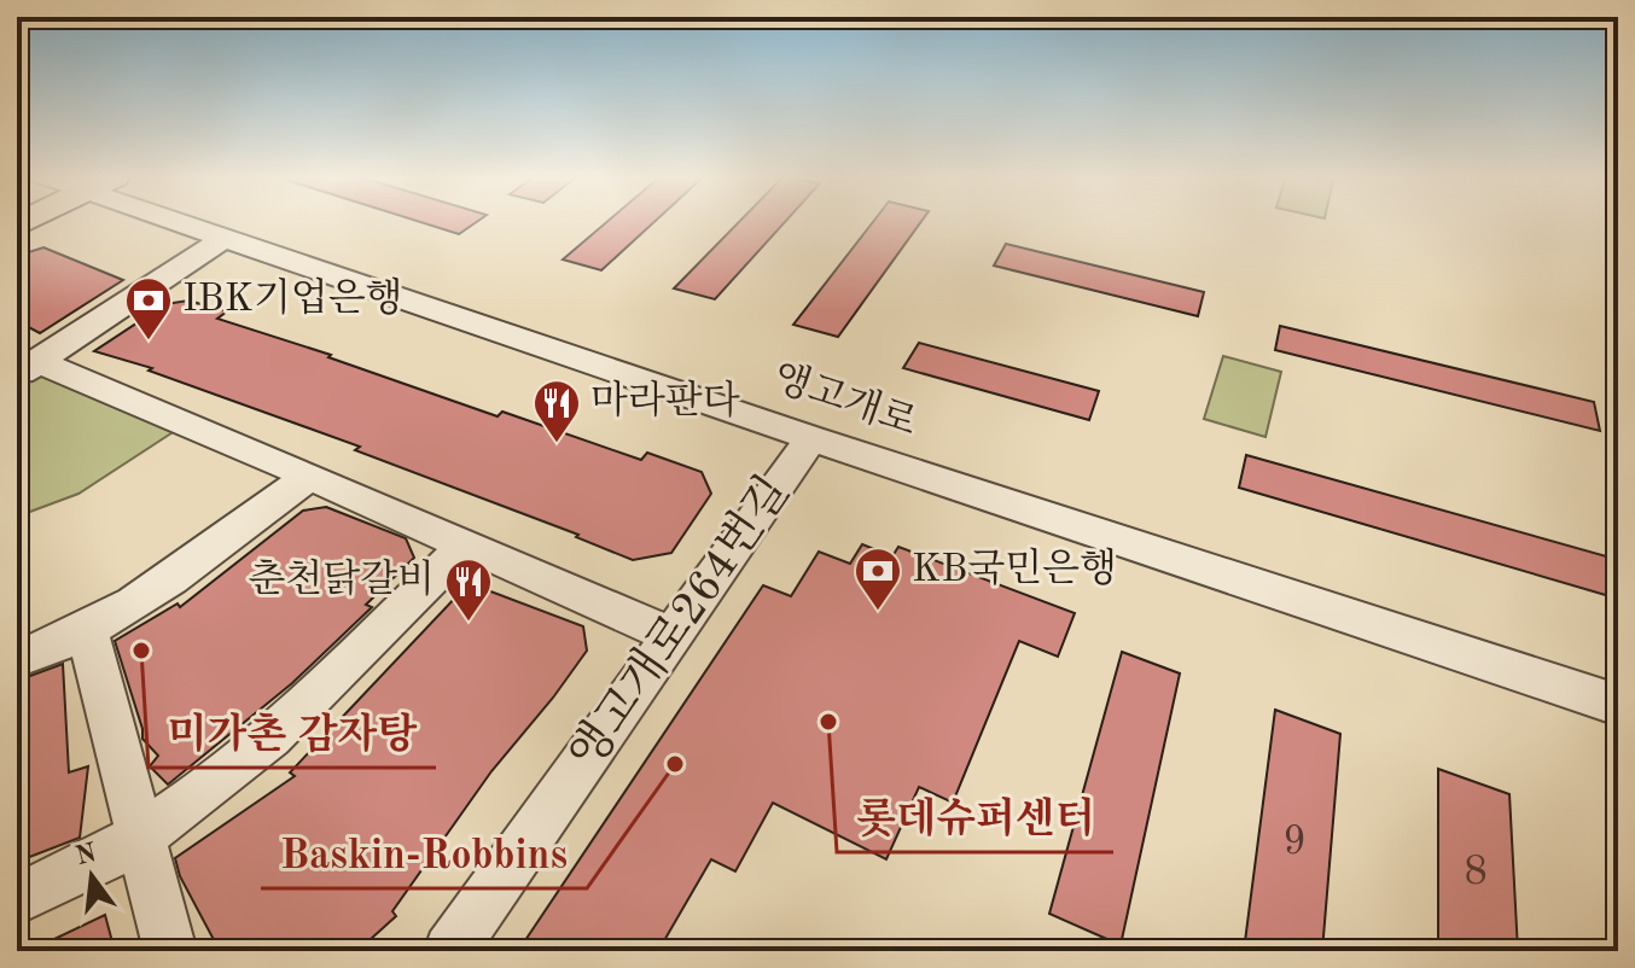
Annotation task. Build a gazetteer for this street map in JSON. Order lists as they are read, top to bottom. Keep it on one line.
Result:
{"streets":{"street":["앵고개로","앵고개로264번길"]},"crossings":[["앵고개로","앵고개로264번길"]],"places":{"bank":["IBK기업은행","KB국민은행"],"restaurant":["마라판다","춘천닭갈비"],"other":["미가촌 감자탕","롯데슈퍼센터","Baskin-Robbins"]},"house_numbers":["9","8"],"north":"top"}
